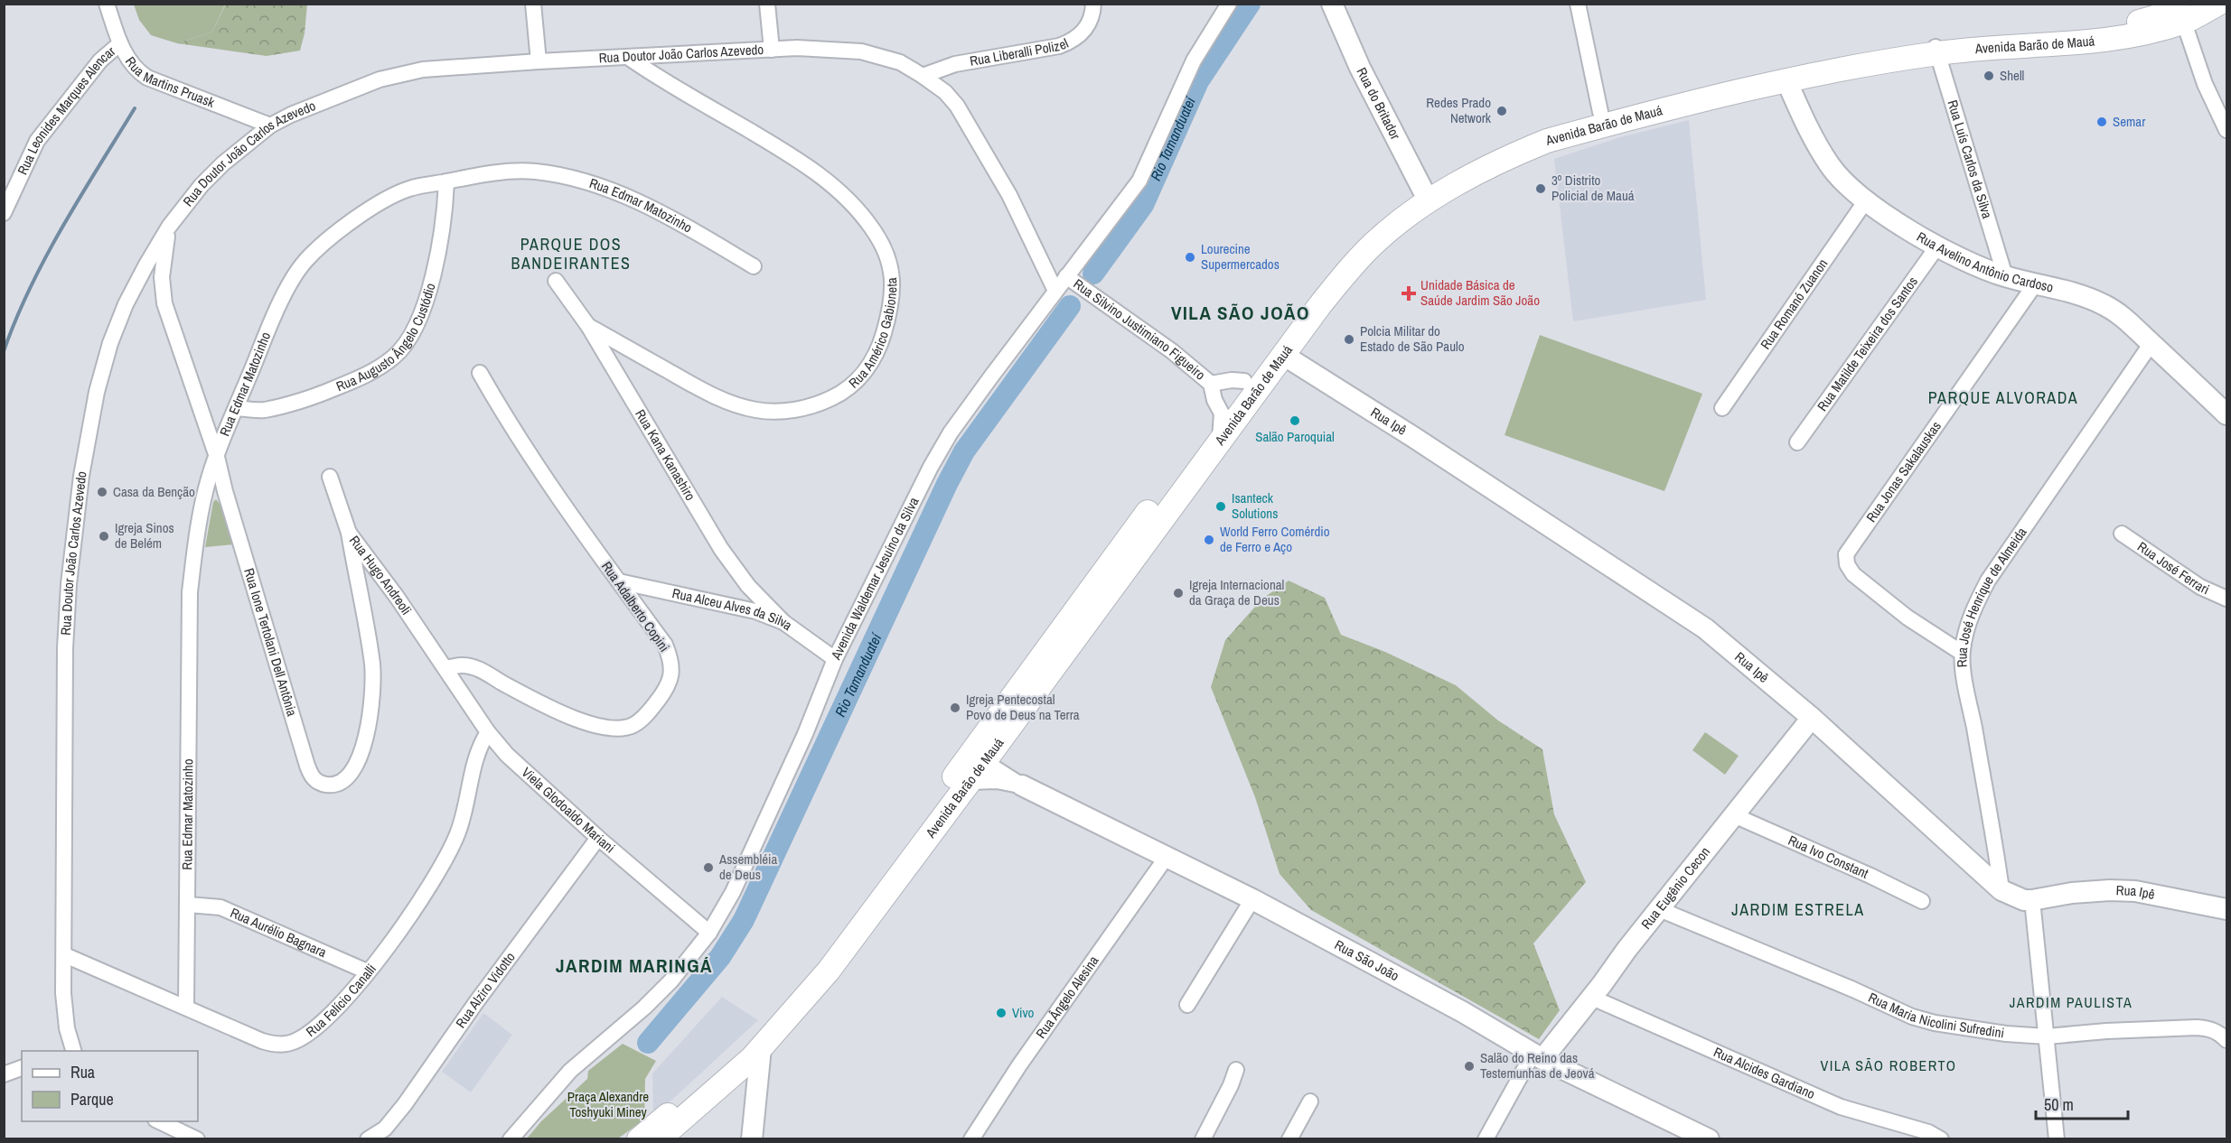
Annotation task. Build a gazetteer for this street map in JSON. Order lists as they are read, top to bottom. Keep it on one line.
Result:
{"streets":{"main road":["Avenida Barão de Mauá"],"street":["Rua Liberalli Polizel","Rua Doutor João Carlos Azevedo","Rua Martins Pruask","Rua do Britador","Rua Leonides Marques Alencar","Rua Luís Carlos da Silva","Rua Edmar Matozinho","Rua Avelino Antônio Cardoso","Rua Romanó Zuanon","Rua Silvino Justimiano Figueiro","Rua Américo Gabioneta","Rua Augusto Ângelo Custódio","Rua Matilde Teixeira dos Santos","Rua Ipê","Rua Kana Kanashiro","Rua Jonas Sakalauskas","Rua José Ferrari","Rua Hugo Andreoli","Avenida Waldemar Jesuíno da Silva","Rua José Henrique de Almeida","Rua Adalberto Copini","Rua Alceu Alves da Silva","Rua Ione Tertolani Dell Antônia","Viela Glodoaldo Mariani","Rua Ivo Constant","Rua Eugênio Cecon","Rua Aurélio Bagnara","Rua São João","Rua Alziro Vidotto","Rua Ângelo Alesina","Rua Felício Canalli","Rua Maria Nicolini Sufredini","Rua Alcides Gardiano"]},"crossings":[["Avenida Barão de Mauá","Rua do Britador"],["Avenida Barão de Mauá","Rua Luís Carlos da Silva"],["Avenida Barão de Mauá","Rua Avelino Antônio Cardoso"],["Avenida Barão de Mauá","Rua Silvino Justimiano Figueiro"],["Avenida Barão de Mauá","Rua Ipê"],["Avenida Barão de Mauá","Rua São João"],["Rua Liberalli Polizel","Rua Doutor João Carlos Azevedo"],["Rua Doutor João Carlos Azevedo","Rua Martins Pruask"],["Rua Doutor João Carlos Azevedo","Rua Américo Gabioneta"],["Rua Doutor João Carlos Azevedo","Avenida Waldemar Jesuíno da Silva"],["Rua Doutor João Carlos Azevedo","Rua Ione Tertolani Dell Antônia"],["Rua Doutor João Carlos Azevedo","Rua Felício Canalli"],["Rua Martins Pruask","Rua Leonides Marques Alencar"],["Rua Luís Carlos da Silva","Rua Avelino Antônio Cardoso"],["Rua Edmar Matozinho","Rua Augusto Ângelo Custódio"],["Rua Edmar Matozinho","Rua Ione Tertolani Dell Antônia"],["Rua Edmar Matozinho","Rua Aurélio Bagnara"],["Rua Edmar Matozinho","Rua Felício Canalli"],["Rua Avelino Antônio Cardoso","Rua Romanó Zuanon"],["Rua Avelino Antônio Cardoso","Rua Matilde Teixeira dos Santos"],["Rua Avelino Antônio Cardoso","Rua Jonas Sakalauskas"],["Rua Avelino Antônio Cardoso","Rua José Henrique de Almeida"],["Rua Silvino Justimiano Figueiro","Avenida Waldemar Jesuíno da Silva"],["Rua Américo Gabioneta","Rua Kana Kanashiro"],["Rua Ipê","Rua José Henrique de Almeida"],["Rua Ipê","Rua Eugênio Cecon"],["Rua Kana Kanashiro","Rua Alceu Alves da Silva"],["Rua Jonas Sakalauskas","Rua José Henrique de Almeida"],["Rua Hugo Andreoli","Rua Adalberto Copini"],["Rua Hugo Andreoli","Rua Ione Tertolani Dell Antônia"],["Rua Hugo Andreoli","Viela Glodoaldo Mariani"],["Avenida Waldemar Jesuíno da Silva","Rua Alceu Alves da Silva"],["Avenida Waldemar Jesuíno da Silva","Viela Glodoaldo Mariani"],["Rua Adalberto Copini","Rua Alceu Alves da Silva"],["Rua Adalberto Copini","Viela Glodoaldo Mariani"],["Viela Glodoaldo Mariani","Rua Alziro Vidotto"],["Viela Glodoaldo Mariani","Rua Felício Canalli"],["Rua Ivo Constant","Rua Eugênio Cecon"],["Rua Eugênio Cecon","Rua São João"],["Rua Eugênio Cecon","Rua Maria Nicolini Sufredini"],["Rua Eugênio Cecon","Rua Alcides Gardiano"],["Rua Aurélio Bagnara","Rua Felício Canalli"],["Rua São João","Rua Ângelo Alesina"]],"districts":["PARQUE DOS BANDEIRANTES","VILA SÃO JOÃO","PARQUE ALVORADA","JARDIM ESTRELA","JARDIM MARINGÁ","JARDIM PAULISTA","VILA SÃO ROBERTO"],"water":["Rio Tamanduateí"],"parks":["Praça Alexandre Toshyuki Miney"],"places":{"other":["Shell","Redes Prado Network","Semar","3º Distrito Policial de Mauá","Lourecine Supermercados","Polcia Militar do Estado de São Paulo","Salão Paroquial","Casa da Benção","Isanteck Solutions","Igreja Sinos de Belém","World Ferro Comérdio de Ferro e Aço","Igreja Internacional da Graça de Deus","Igreja Pentecostal Povo de Deus na Terra","Assembléia de Deus","Vivo","Salão do Reino das Testemunhas de Jeová"],"health":["Unidade Básica de Saúde Jardim São João"]},"legend":["Rua","Parque"],"scale_bar":"50 m"}
